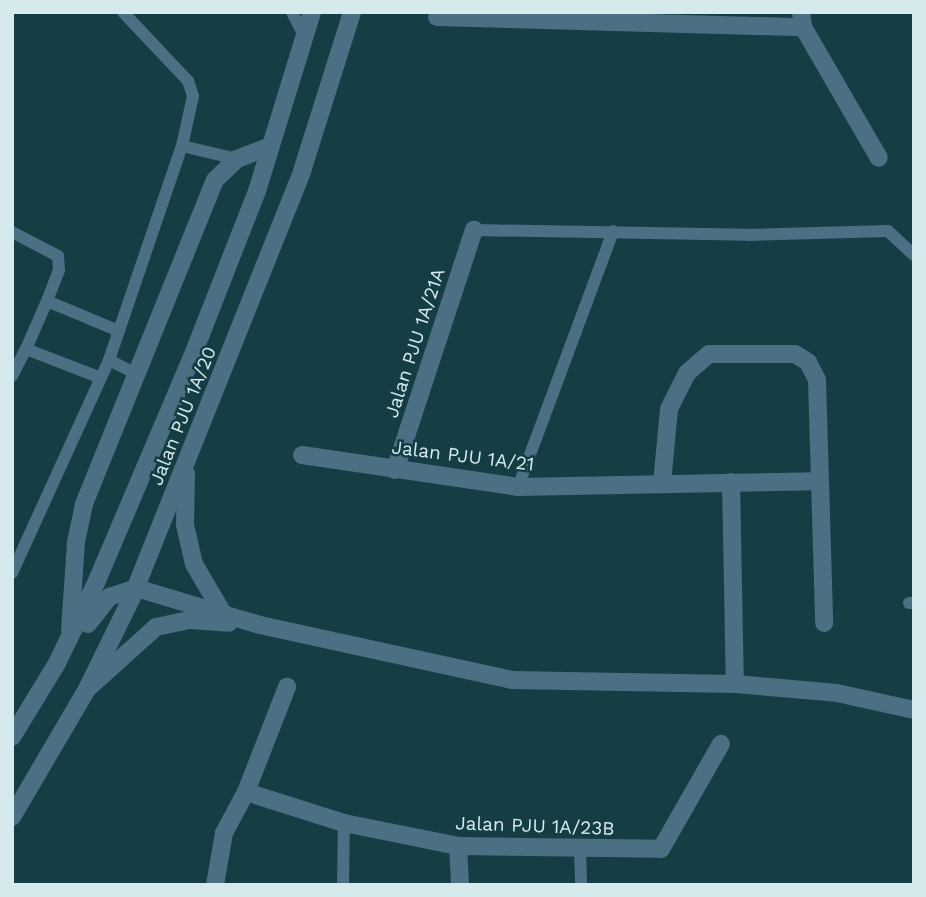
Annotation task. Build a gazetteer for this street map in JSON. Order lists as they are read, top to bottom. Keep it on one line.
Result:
{"streets":{"street":["Jalan PJU 1A/21A","Jalan PJU 1A/20","Jalan PJU 1A/21","Jalan PJU 1A/23B"]},"crossings":[["Jalan PJU 1A/21A","Jalan PJU 1A/21"]]}
